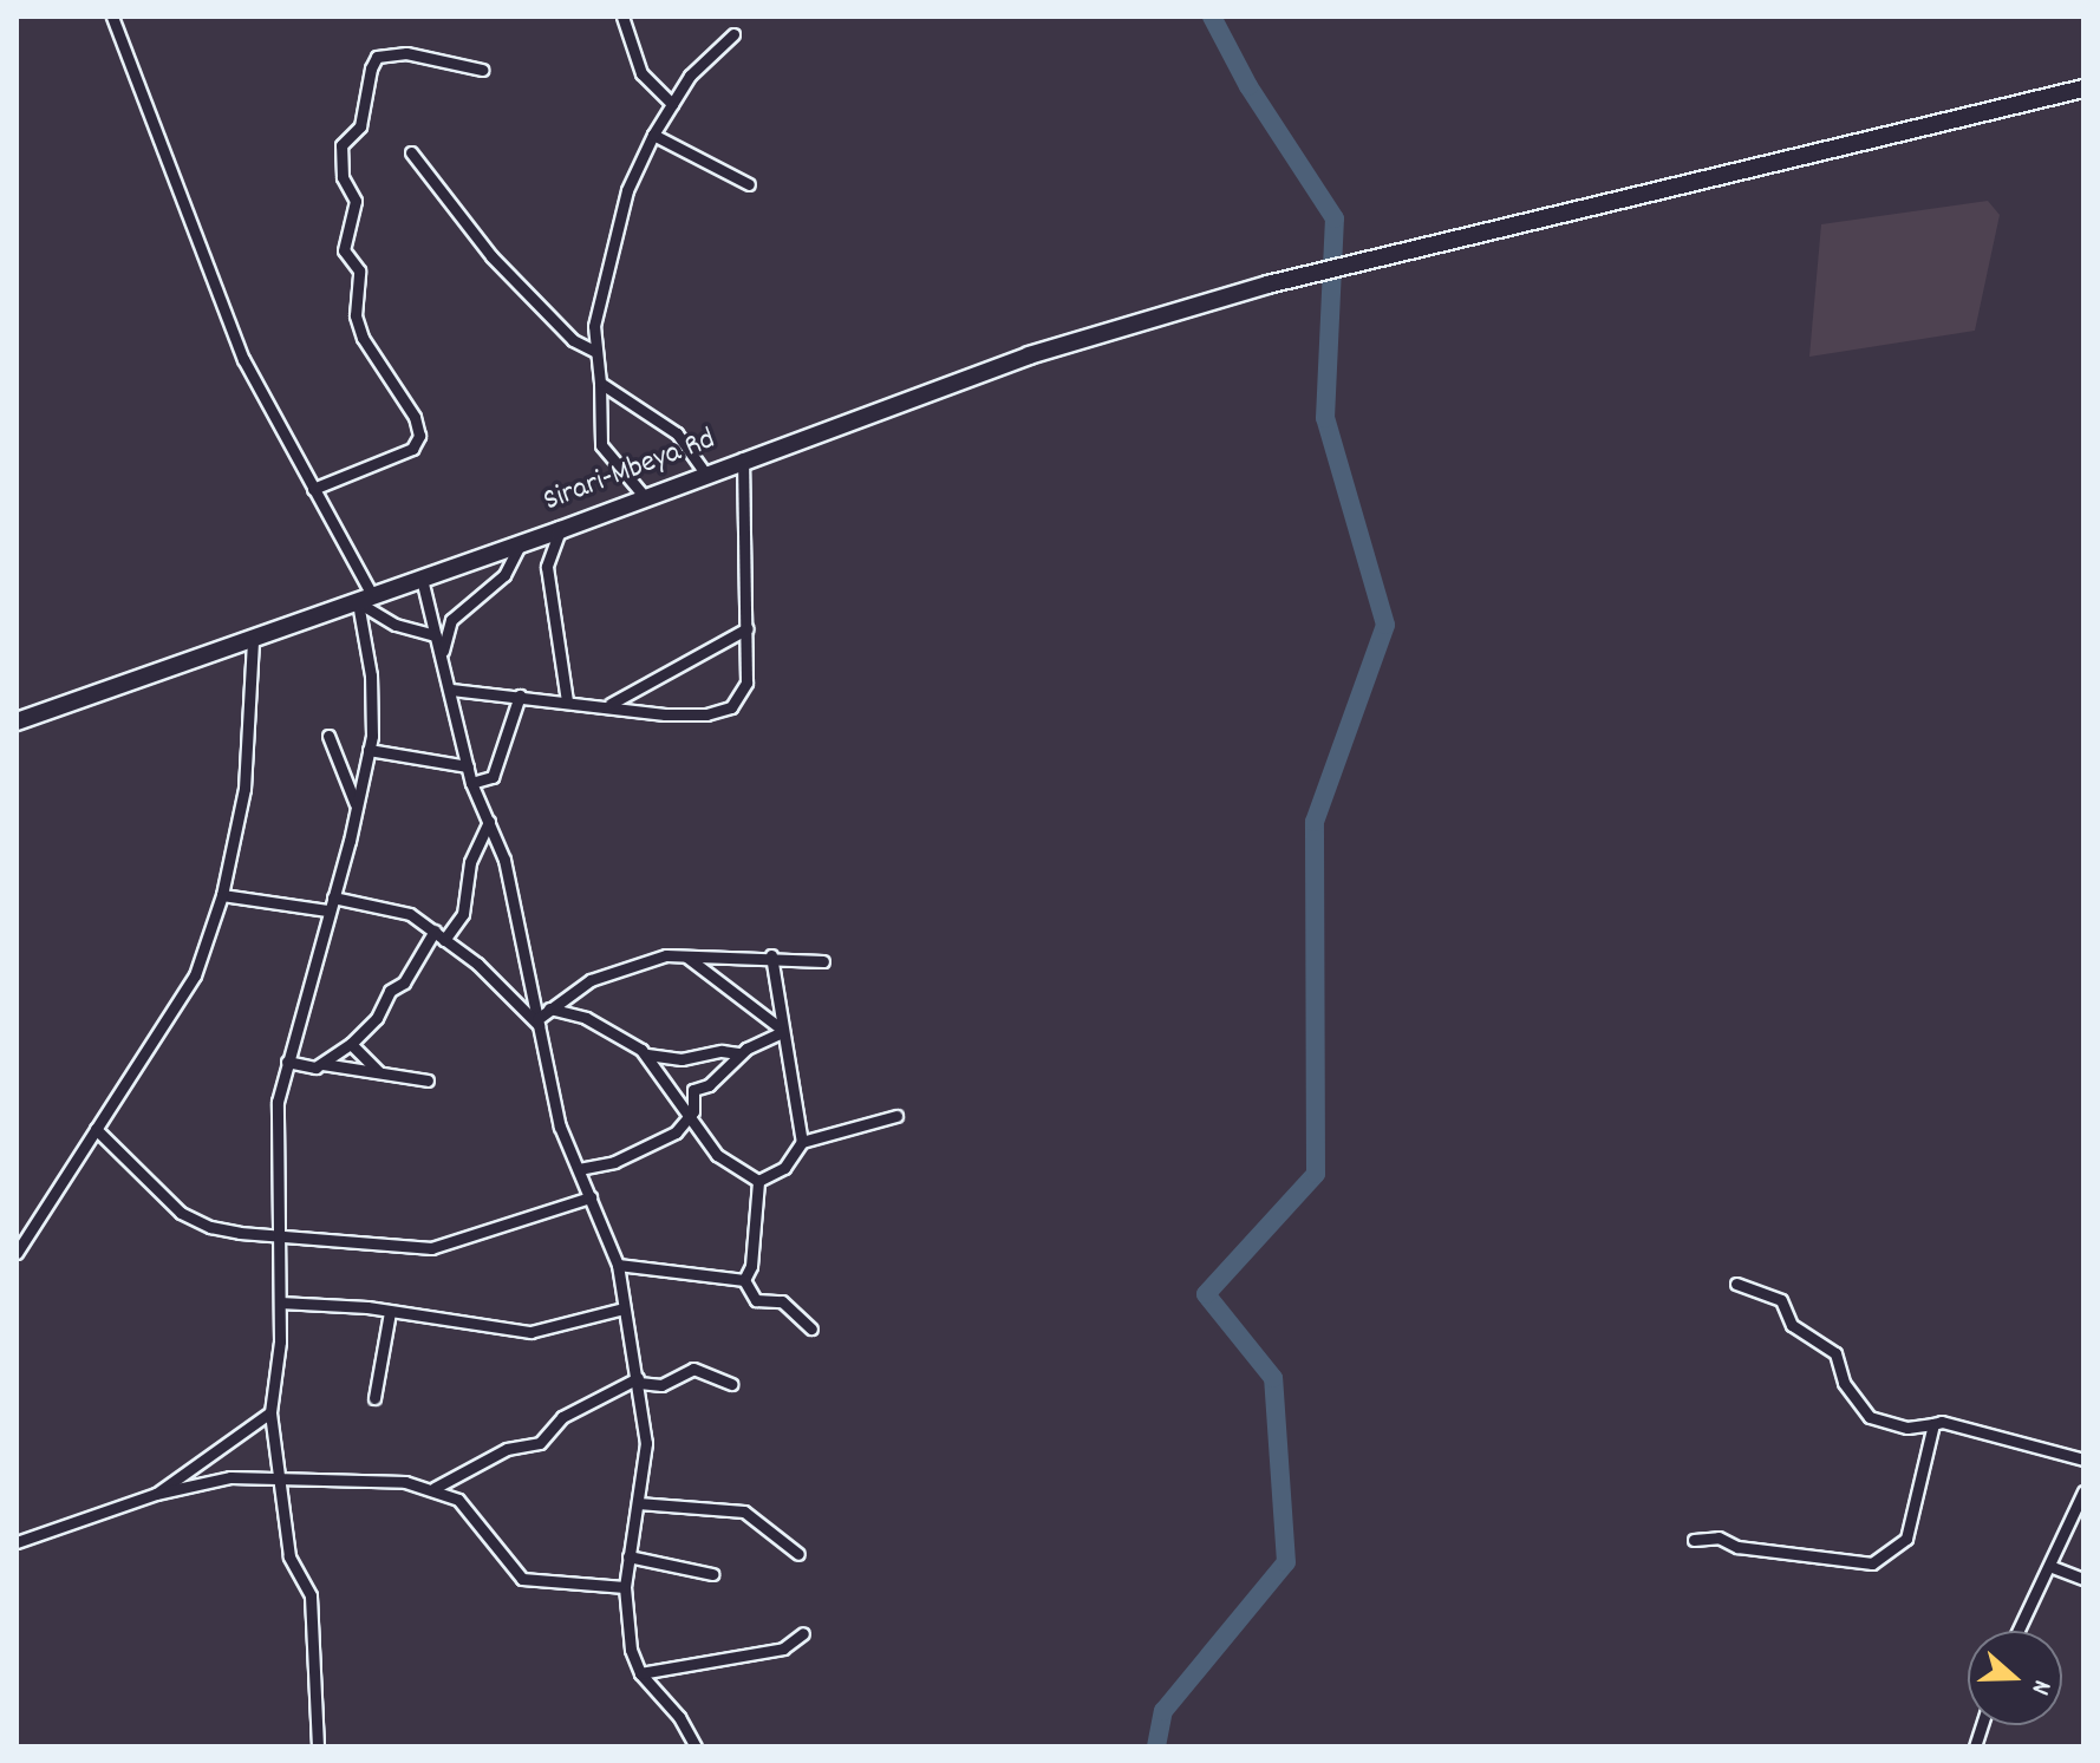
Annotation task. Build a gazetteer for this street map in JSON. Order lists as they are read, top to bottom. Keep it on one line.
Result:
{"streets":{"highway":["Sirari-Mbeya Rd"]},"north":"right"}
